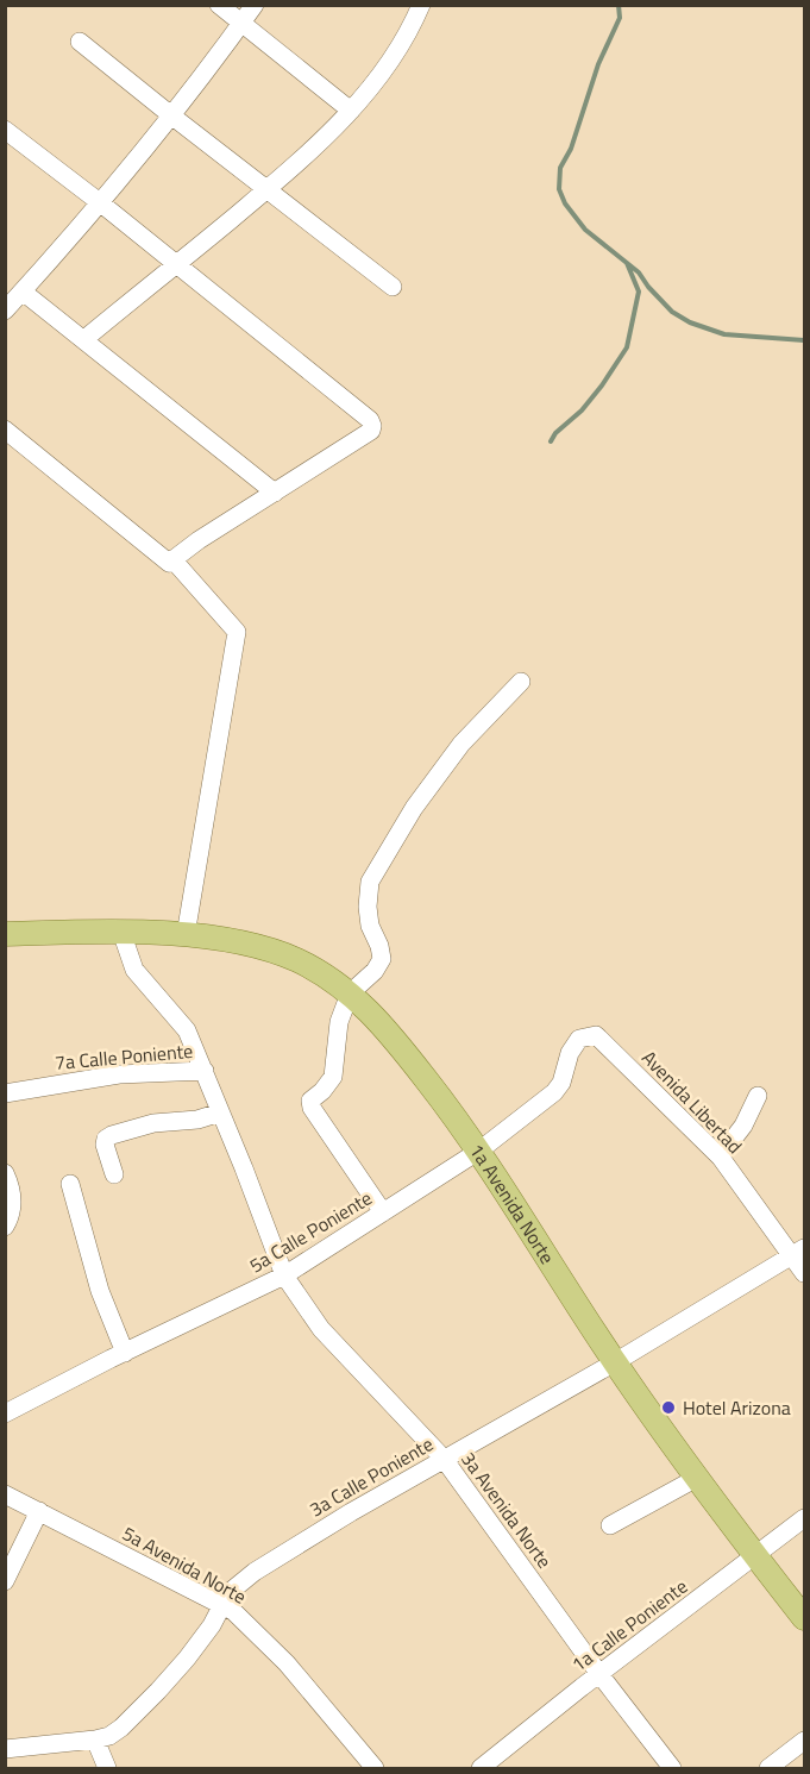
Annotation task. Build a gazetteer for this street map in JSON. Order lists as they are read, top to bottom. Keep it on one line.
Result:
{"streets":{"main road":["1a Avenida Norte"],"street":["7a Calle Poniente","Avenida Libertad","5a Calle Poniente","3a Calle Poniente","3a Avenida Norte","5a Avenida Norte","1a Calle Poniente"]},"crossings":[["7a Calle Poniente","3a Avenida Norte"],["Avenida Libertad","5a Calle Poniente"],["Avenida Libertad","3a Calle Poniente"],["1a Avenida Norte","5a Calle Poniente"],["1a Avenida Norte","3a Calle Poniente"],["1a Avenida Norte","1a Calle Poniente"],["5a Calle Poniente","3a Avenida Norte"],["3a Calle Poniente","3a Avenida Norte"],["3a Calle Poniente","5a Avenida Norte"],["3a Avenida Norte","1a Calle Poniente"]],"places":["Hotel Arizona"]}
